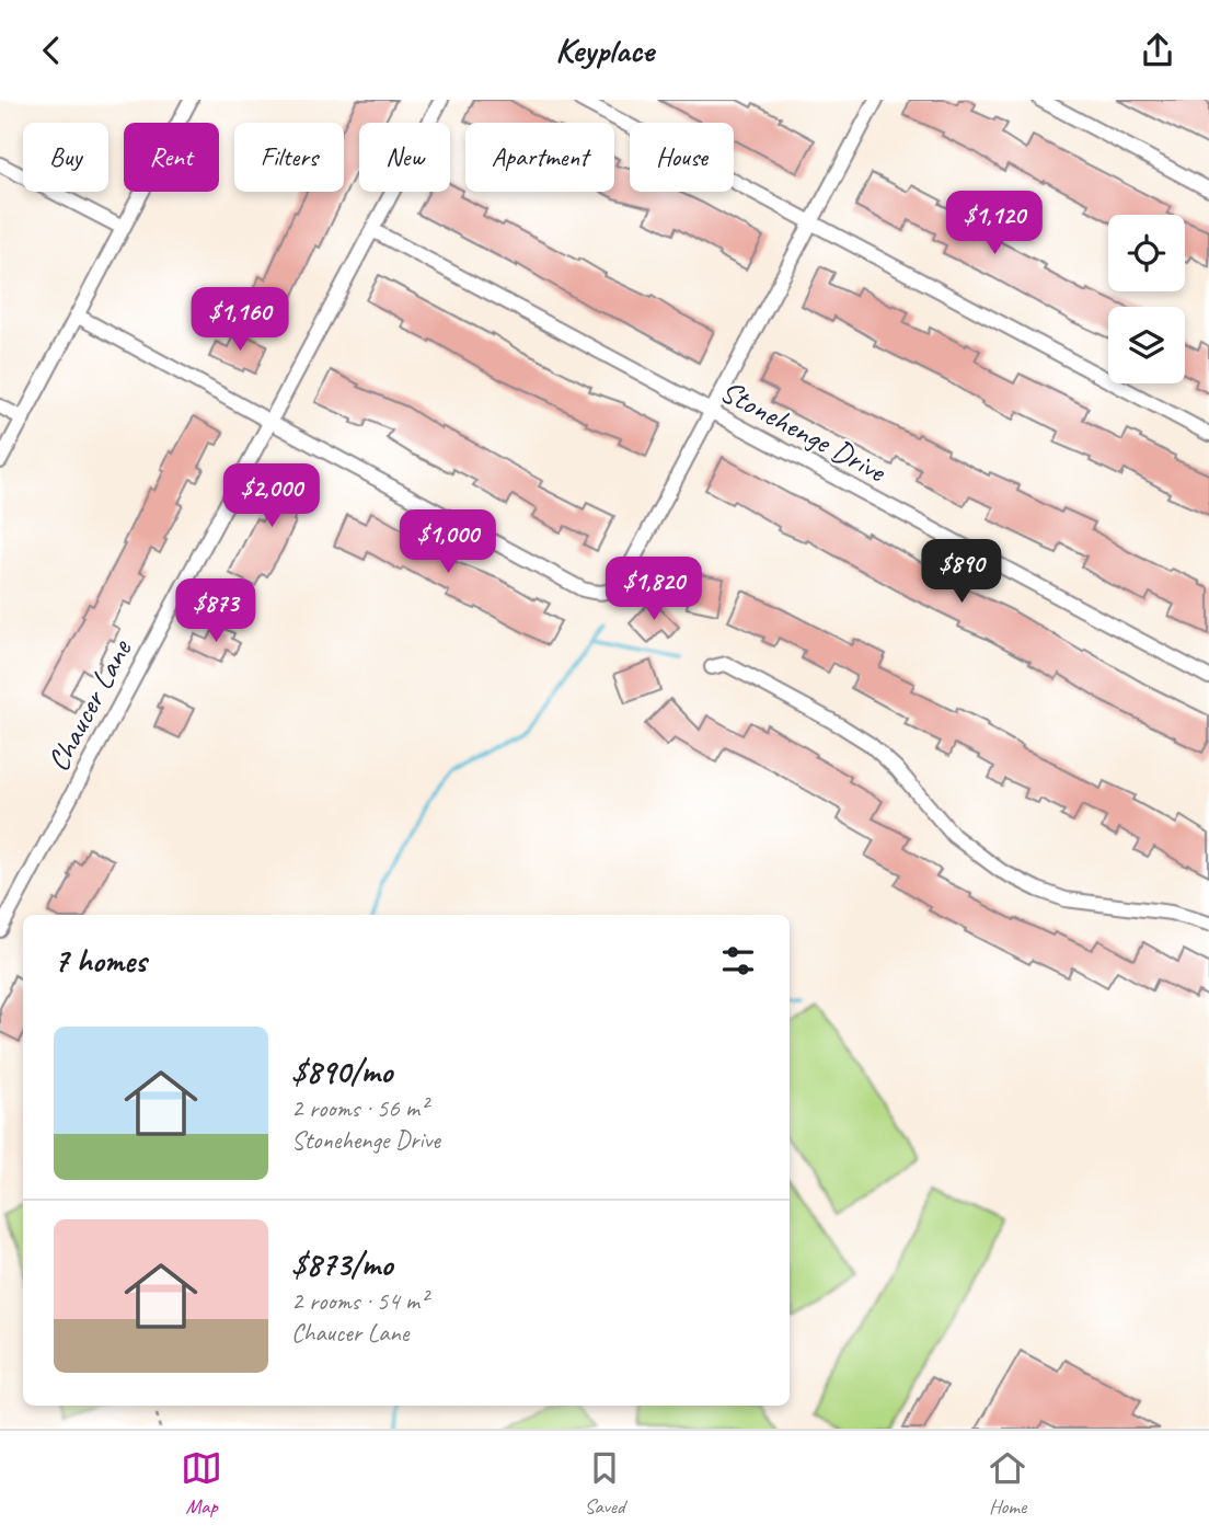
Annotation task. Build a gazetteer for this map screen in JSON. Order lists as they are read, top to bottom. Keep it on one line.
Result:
{"streets":{"street":["Stonehenge Drive","Chaucer Lane"]},"crossings":[["Stonehenge Drive","Chaucer Lane"]],"page":{"header":"Keyplace","chip":["Buy","Rent","Filters","New","Apartment","House"],"price":["$1,120","$1,160","$2,000","$1,000","$890","$1,820","$873"],"heading":"7 homes","list":[{"name":"$890/mo","note":"2 rooms · 56 m² · Stonehenge Drive"},{"name":"$873/mo","note":"2 rooms · 54 m² · Chaucer Lane"}],"tabs":["Map","Saved","Home"]}}
